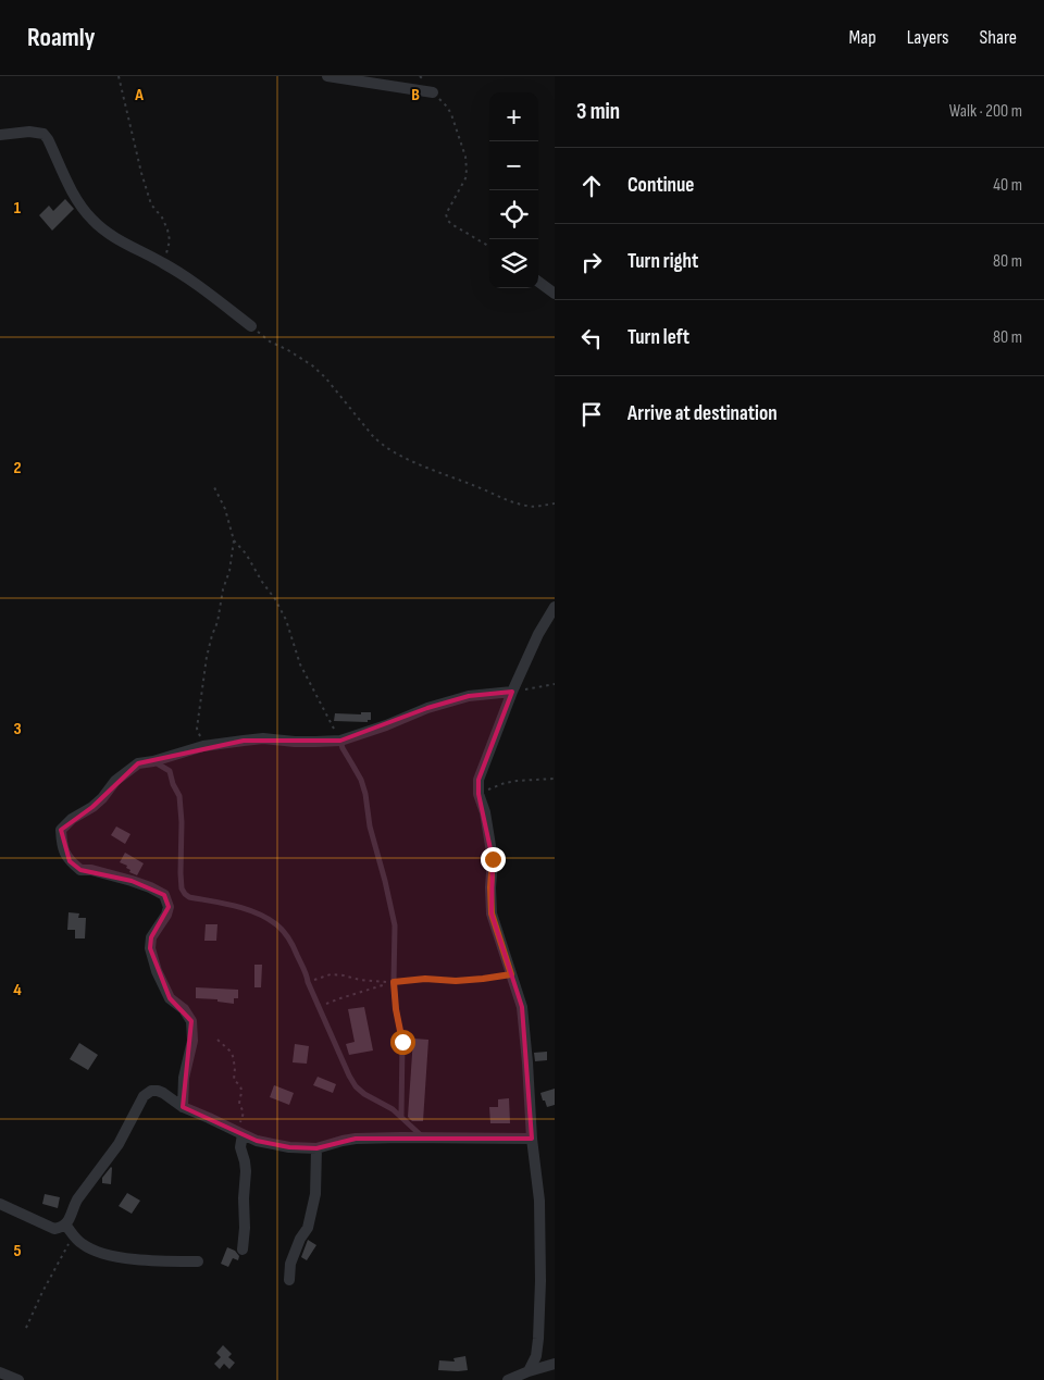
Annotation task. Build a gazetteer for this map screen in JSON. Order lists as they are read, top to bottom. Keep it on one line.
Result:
{"page":{"header":"Roamly","nav":["Map","Layers","Share"],"heading":["3 min","Walk · 200 m"],"map_buttons":["+","−"],"list":[["Continue","40 m"],["Turn right","80 m"],["Turn left","80 m"],"Arrive at destination"]},"grid":{"columns":["A","B"],"rows":["1","2","3","4","5"]}}
